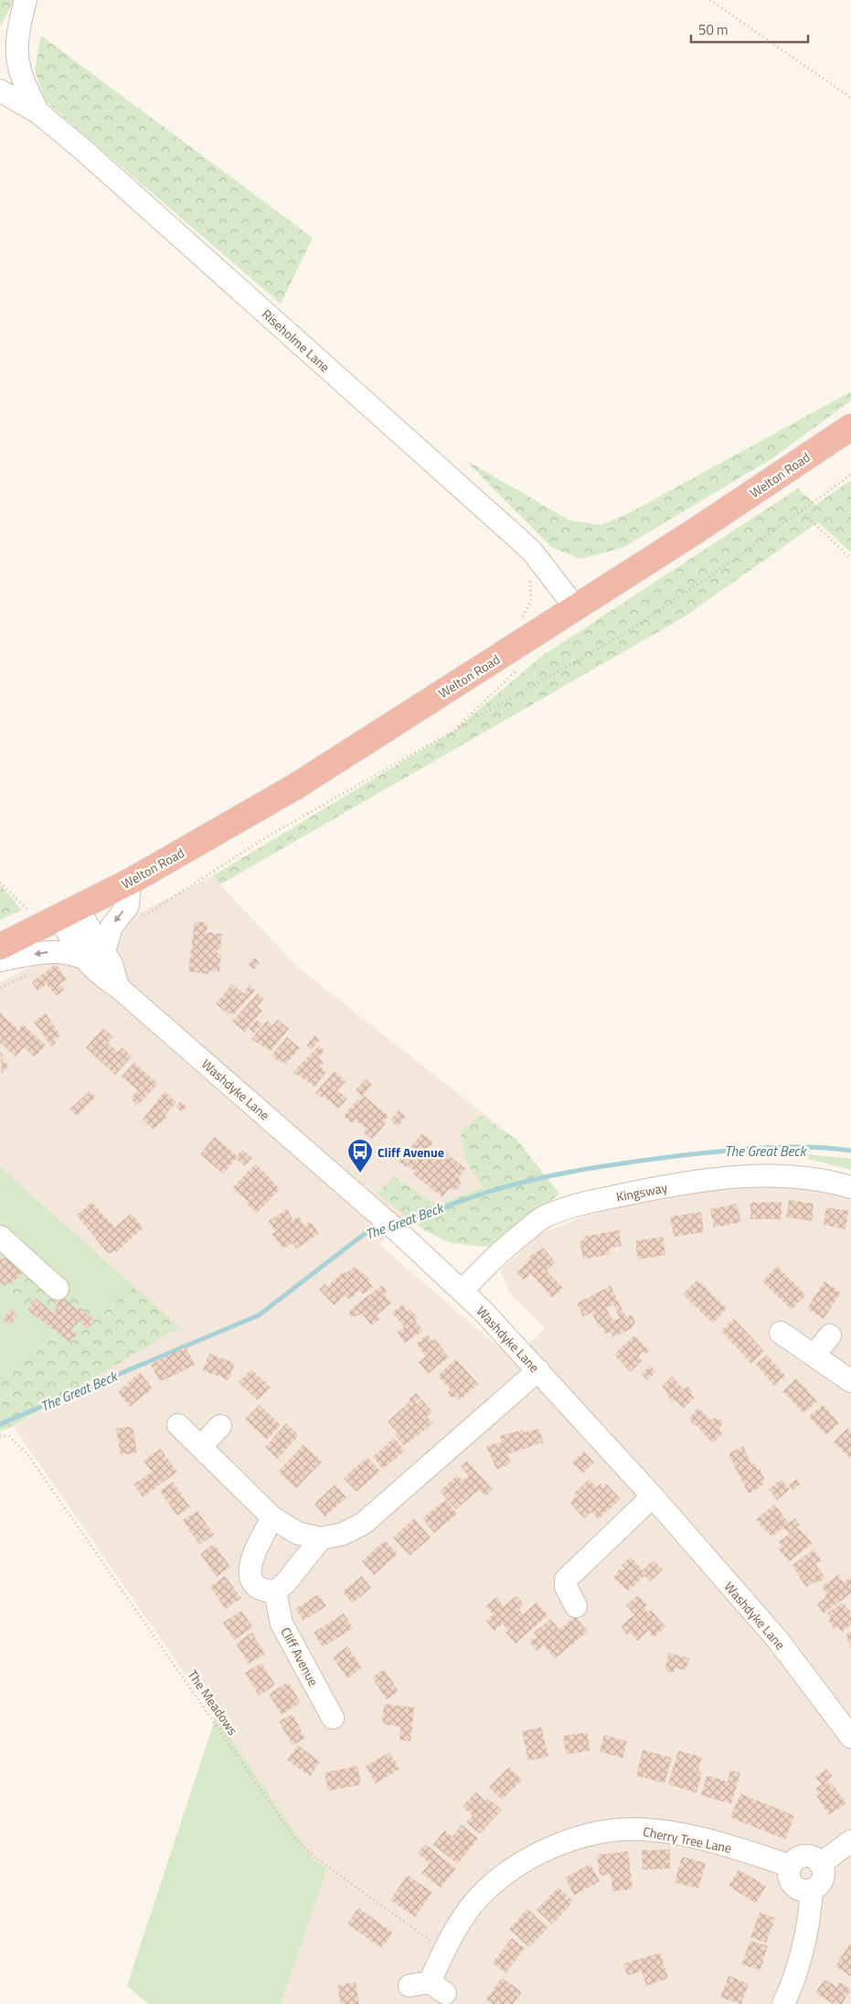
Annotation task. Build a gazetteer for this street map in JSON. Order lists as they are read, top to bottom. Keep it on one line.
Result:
{"streets":{"highway":["Welton Road"],"street":["Riseholme Lane","Washdyke Lane","Kingsway","Cliff Avenue","Cherry Tree Lane"],"path":["The Meadows"]},"crossings":[["Riseholme Lane","Welton Road"],["Welton Road","Washdyke Lane"],["Washdyke Lane","Kingsway"],["The Meadows","Cherry Tree Lane"]],"water":["The Great Beck"],"places":{"bus stop":["Cliff Avenue"]},"scale_bar":"50 m"}
